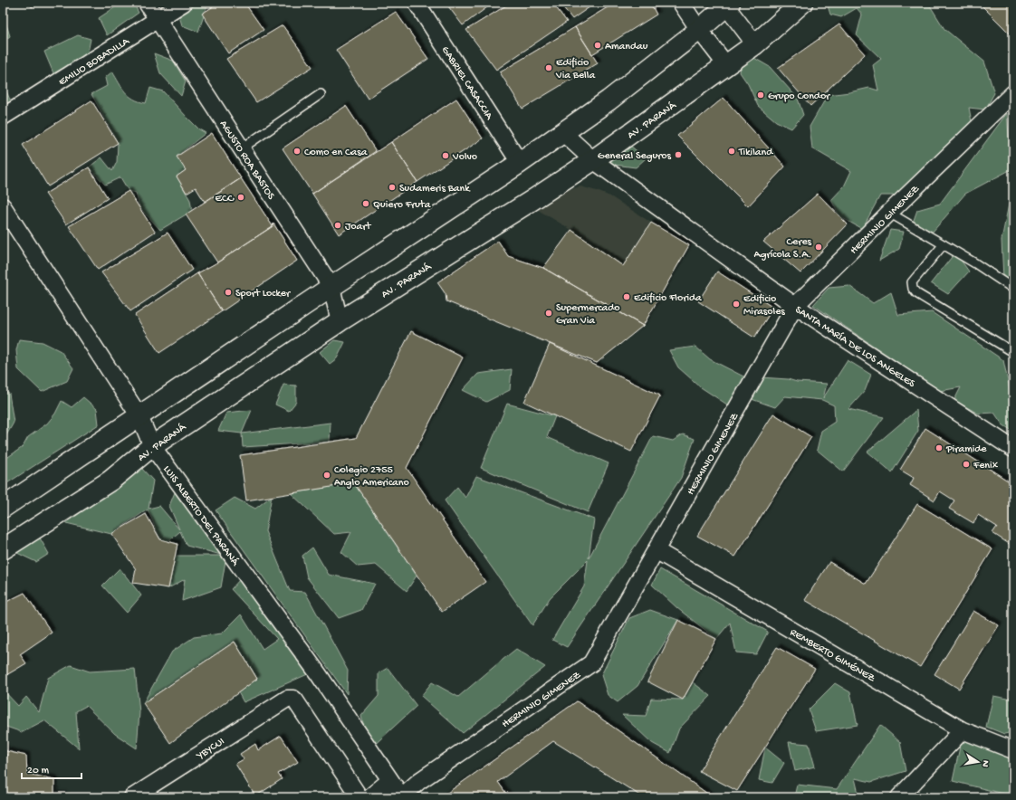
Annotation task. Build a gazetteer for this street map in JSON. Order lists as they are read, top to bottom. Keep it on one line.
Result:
{"streets":{"street":["EMILIO BOBADILLA","GABRIEL CASACCIA","AV. PARANÁ","AGUSTO ROA BASTOS","HERMINIO GIMENEZ","SANTA MARÍA DE LOS ANGELES","LUIS ALBERTO DEL PARANÁ","REMBERTO GIMÉNEZ","YBYCUI"]},"crossings":[["EMILIO BOBADILLA","AGUSTO ROA BASTOS"],["AV. PARANÁ","AGUSTO ROA BASTOS"],["AV. PARANÁ","SANTA MARÍA DE LOS ANGELES"],["AV. PARANÁ","LUIS ALBERTO DEL PARANÁ"],["HERMINIO GIMENEZ","SANTA MARÍA DE LOS ANGELES"],["HERMINIO GIMENEZ","LUIS ALBERTO DEL PARANÁ"],["HERMINIO GIMENEZ","REMBERTO GIMÉNEZ"]],"places":["Amandau","Edificio Via Bella","Grupo Condor","Como en Casa","Tikiland","General Seguros","Volvo","Sudameris Bank","ECC","Quiero Fruta","Joart","Ceres Agrícola S.A.","Sport Locker","Edificio Florida","Edificio Mirasoles","Supermercado Gran Via","Piramide","Fenix","Colegio 2755 Anglo Americano"],"scale_bar":"20 m","north":"right"}
